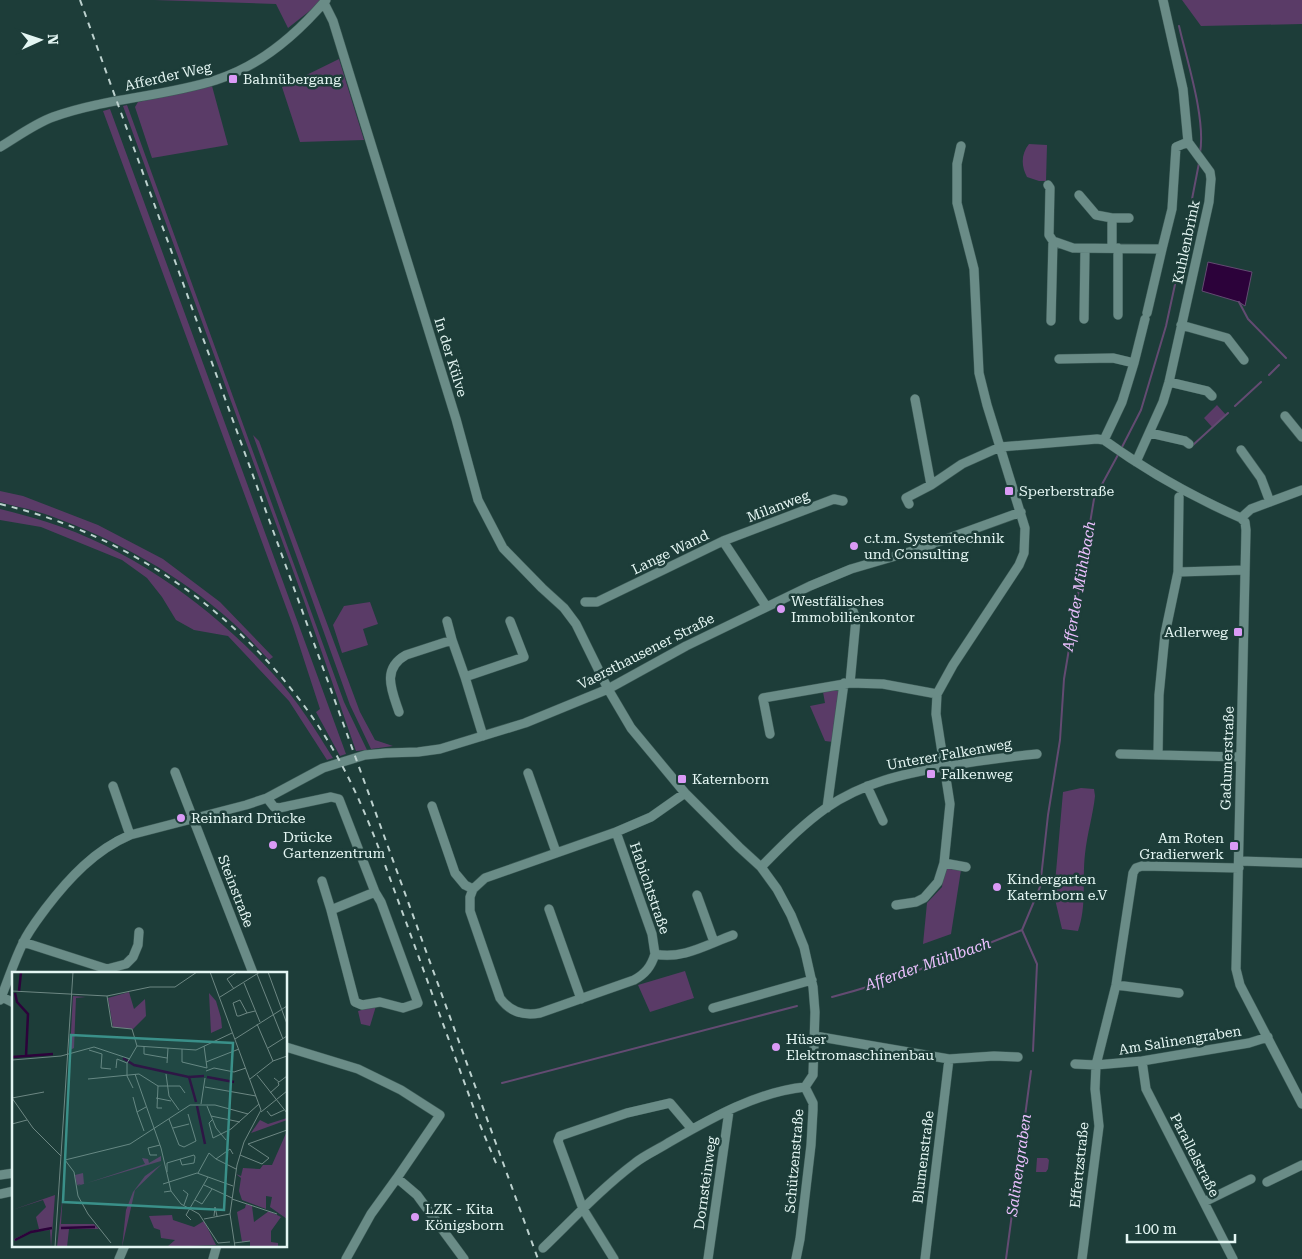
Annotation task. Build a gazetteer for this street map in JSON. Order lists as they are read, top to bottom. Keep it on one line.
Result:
{"streets":{"street":["Afferder Weg","Kuhlenbrink","In der Külve","Milanweg","Lange Wand","Vaersthausener Straße","Unterer Falkenweg","Gadumerstraße","Habichtstraße","Steinstraße","Am Salinengraben","Parallelstraße","Blumenstraße","Schützenstraße","Effertzstraße","Dornsteinweg"]},"crossings":[["Afferder Weg","In der Külve"],["In der Külve","Vaersthausener Straße"],["Milanweg","Lange Wand"],["Lange Wand","Vaersthausener Straße"],["Vaersthausener Straße","Steinstraße"],["Gadumerstraße","Am Salinengraben"],["Am Salinengraben","Parallelstraße"],["Am Salinengraben","Effertzstraße"]],"water":["Afferder Mühlbach","Salinengraben"],"places":{"transit":["Bahnübergang","Sperberstraße","Adlerweg","Falkenweg","Katernborn","Am Roten Gradierwerk"],"other":["c.t.m. Systemtechnik und Consulting","Westfälisches Immobilienkontor","Reinhard Drücke","Drücke Gartenzentrum","Kindergarten Katernborn e.V","Hüser Elektromaschinenbau","LZK - Kita Königsborn"]},"scale_bar":"100 m","north":"right"}
